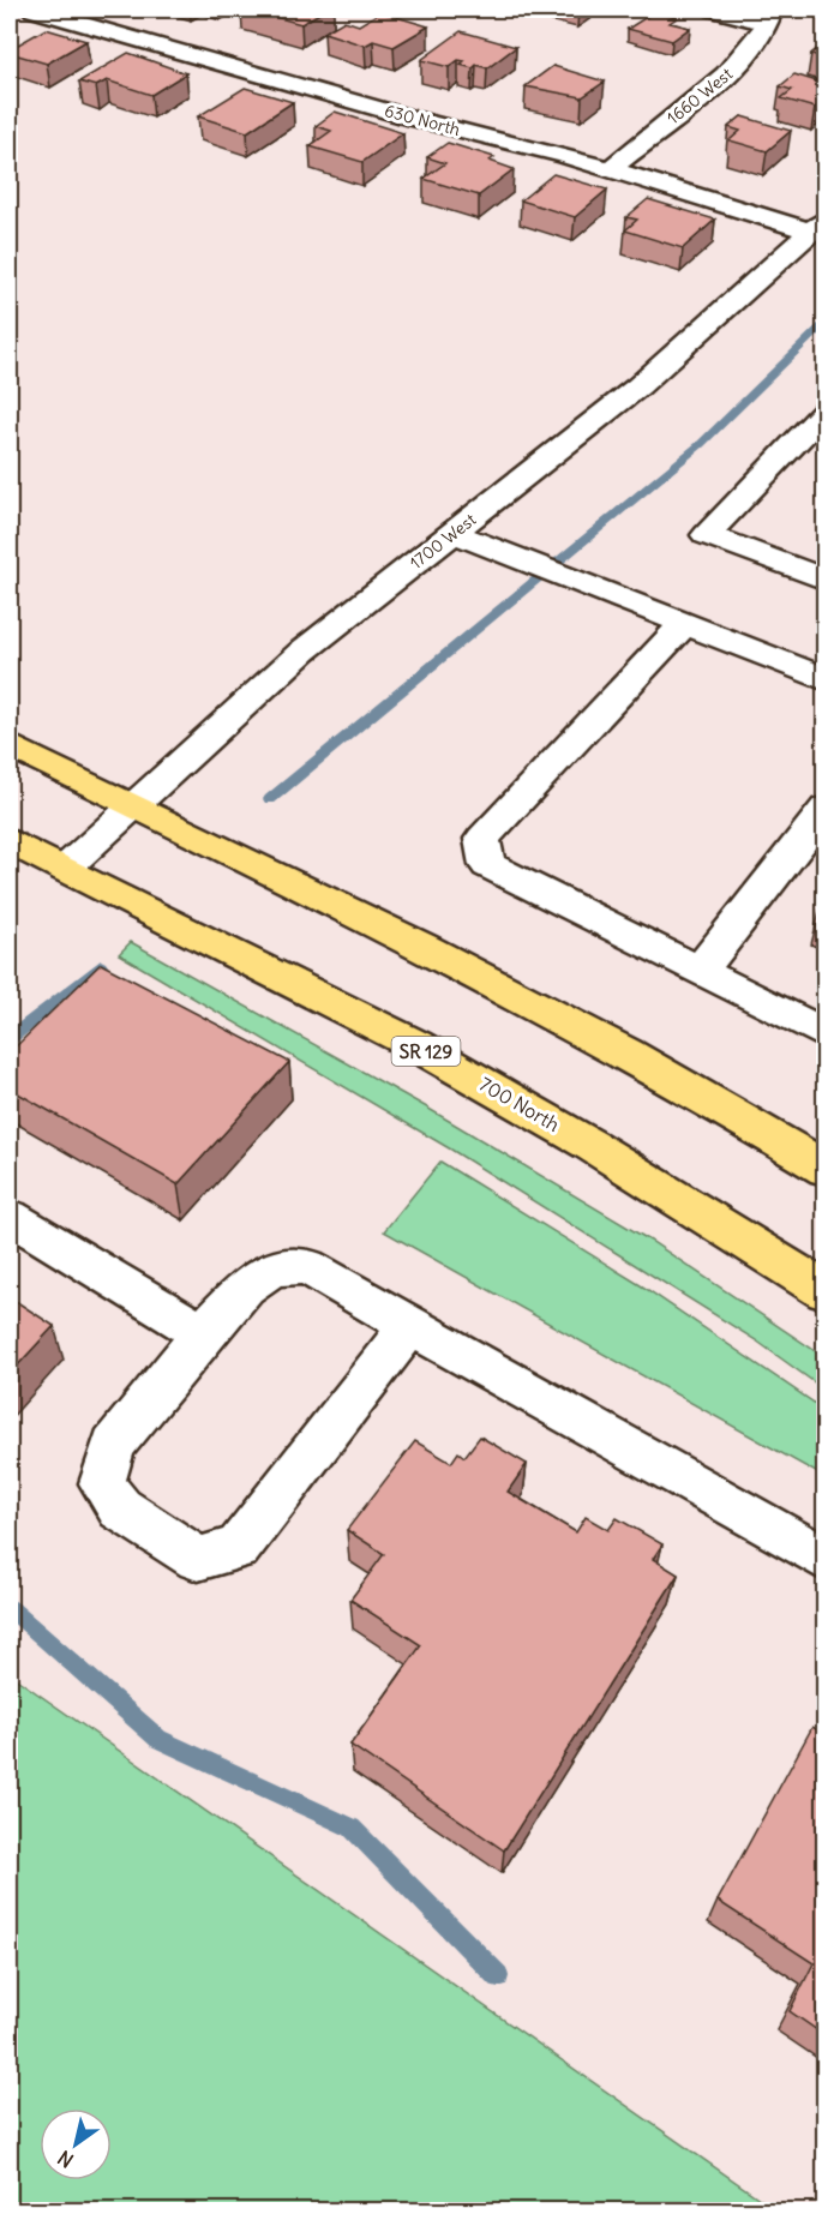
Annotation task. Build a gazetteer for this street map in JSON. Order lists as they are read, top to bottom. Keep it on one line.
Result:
{"streets":{"main road":["SR 129","700 North"],"street":["1660 West","630 North","1700 West"]},"crossings":[["1660 West","630 North"],["630 North","1700 West"],["1700 West","700 North"]],"north":"bottom left"}
